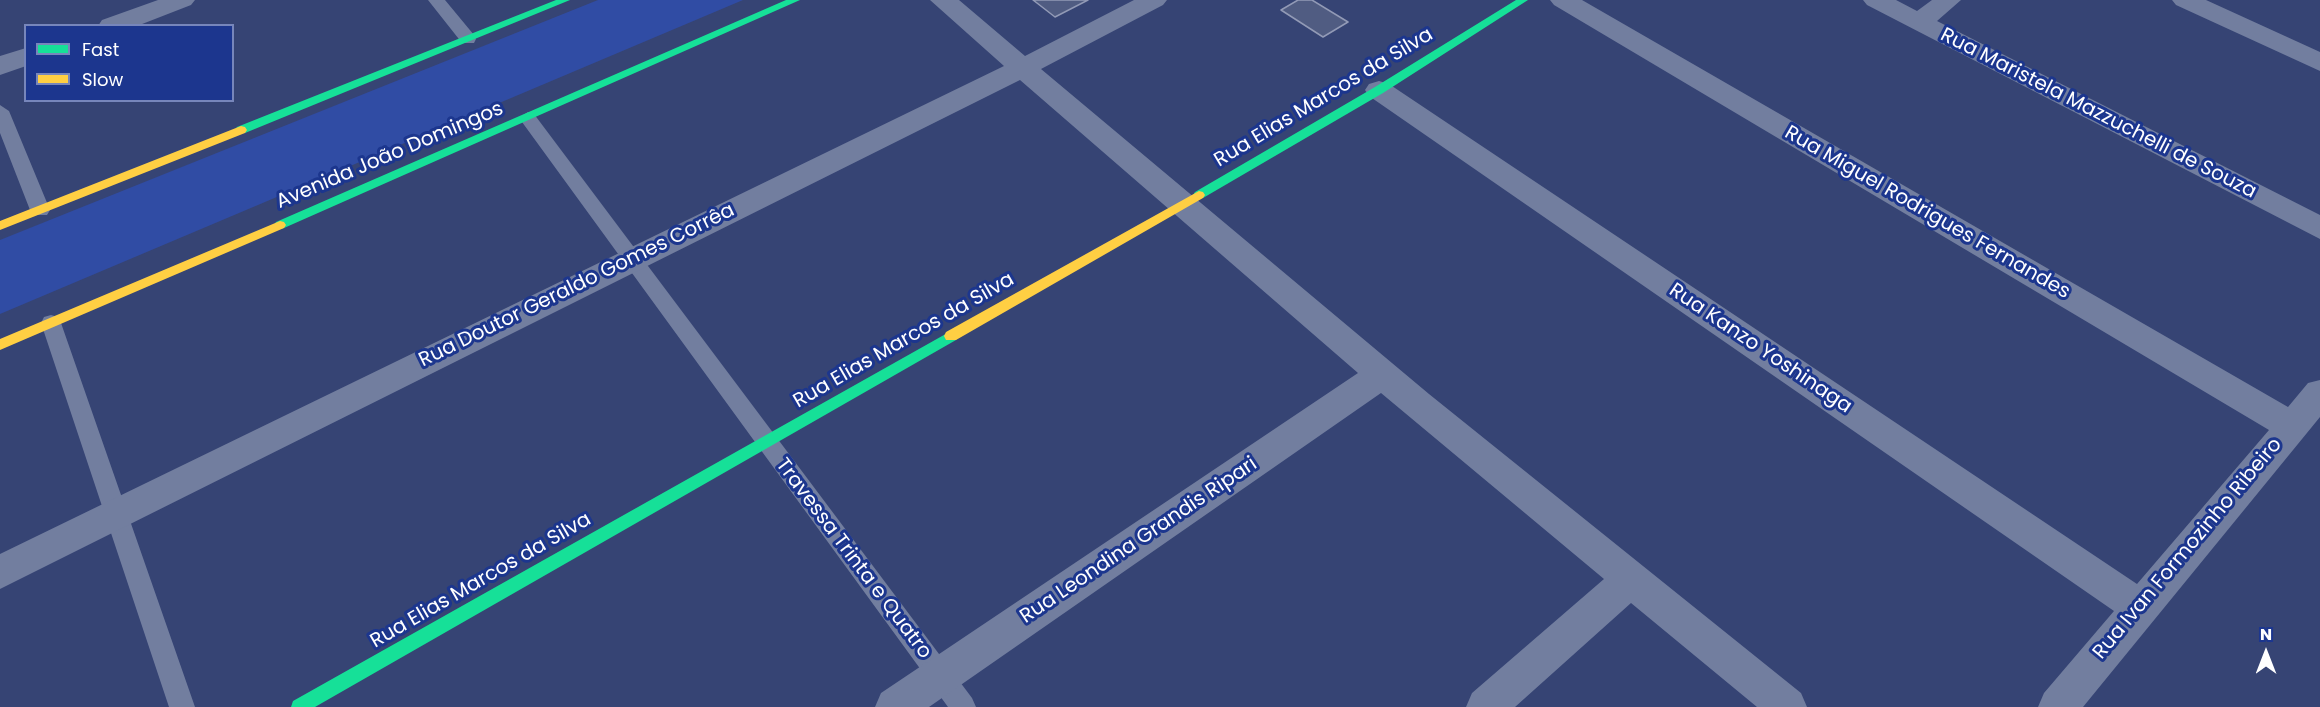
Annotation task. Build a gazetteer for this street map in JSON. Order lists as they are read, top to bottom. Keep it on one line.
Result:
{"streets":{"street":["Rua Elias Marcos da Silva","Rua Maristela Mazzuchelli de Souza","Avenida João Domingos","Rua Miguel Rodrigues Fernandes","Rua Doutor Geraldo Gomes Corrêa","Rua Kanzo Yoshinaga","Rua Leondina Grandis Ripari","Rua Ivan Formozinho Ribeiro"],"lane":["Travessa Trinta e Quatro"]},"crossings":[["Rua Elias Marcos da Silva","Rua Kanzo Yoshinaga"],["Rua Elias Marcos da Silva","Travessa Trinta e Quatro"],["Avenida João Domingos","Travessa Trinta e Quatro"],["Rua Miguel Rodrigues Fernandes","Rua Ivan Formozinho Ribeiro"],["Rua Doutor Geraldo Gomes Corrêa","Travessa Trinta e Quatro"],["Rua Kanzo Yoshinaga","Rua Ivan Formozinho Ribeiro"],["Rua Leondina Grandis Ripari","Travessa Trinta e Quatro"]],"legend":["Fast","Slow"],"north":"top"}
